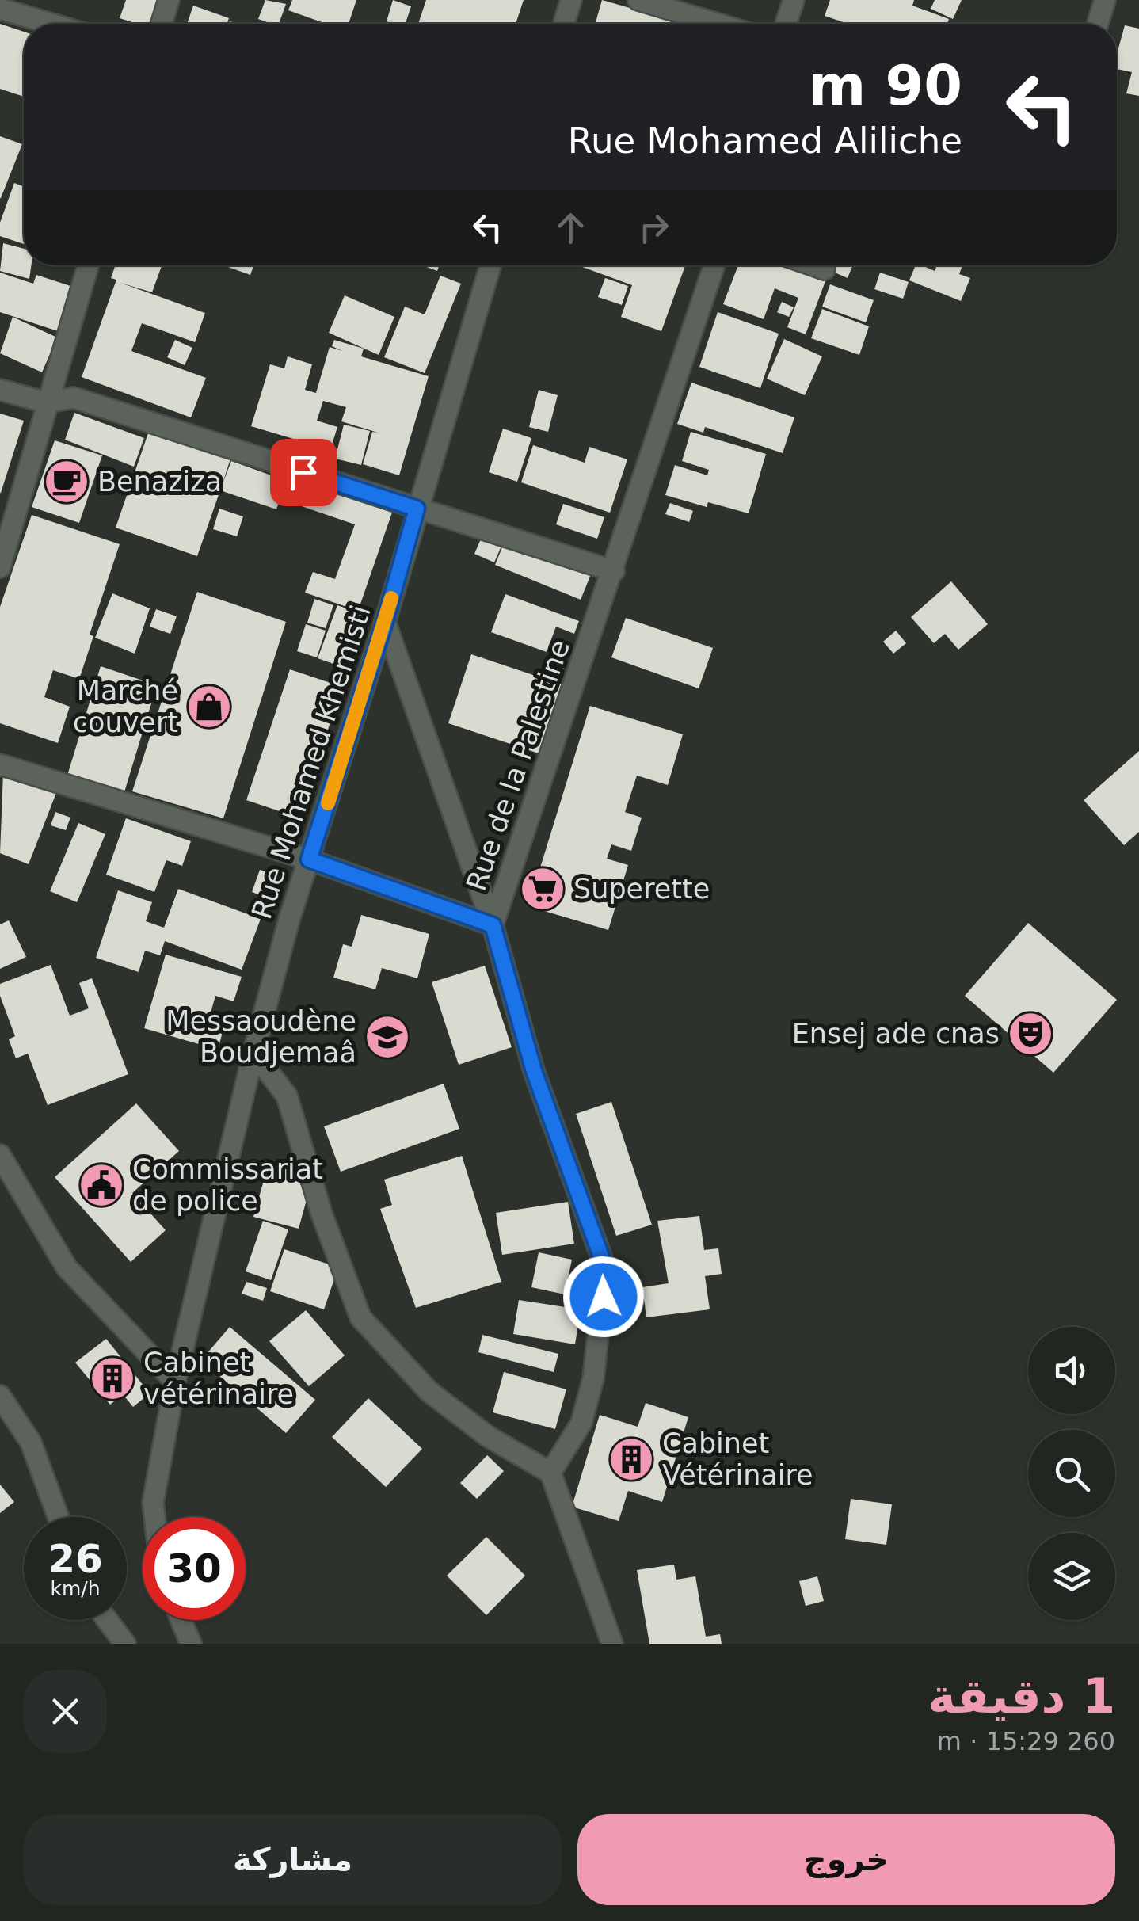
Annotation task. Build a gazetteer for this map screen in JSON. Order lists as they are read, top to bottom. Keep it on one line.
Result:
{"streets":{"street":["Rue Mohamed Khemisti","Rue de la Palestine"]},"places":{"cafe":["Benaziza"],"shop":["Marché couvert"],"supermarket":["Superette"],"theatre":["Ensej ade cnas"],"school or university":["Messaoudène Boudjemaâ"],"public building":["Commissariat de police"],"building":["Cabinet vétérinaire","Cabinet Vétérinaire"]},"page":{"turn":["90 m","Rue Mohamed Aliliche"],"speed":"26 km/h","limit":"30","heading":["1 دقيقة","260 m · 15:29"],"buttons":["خروج","مشاركة"]}}
